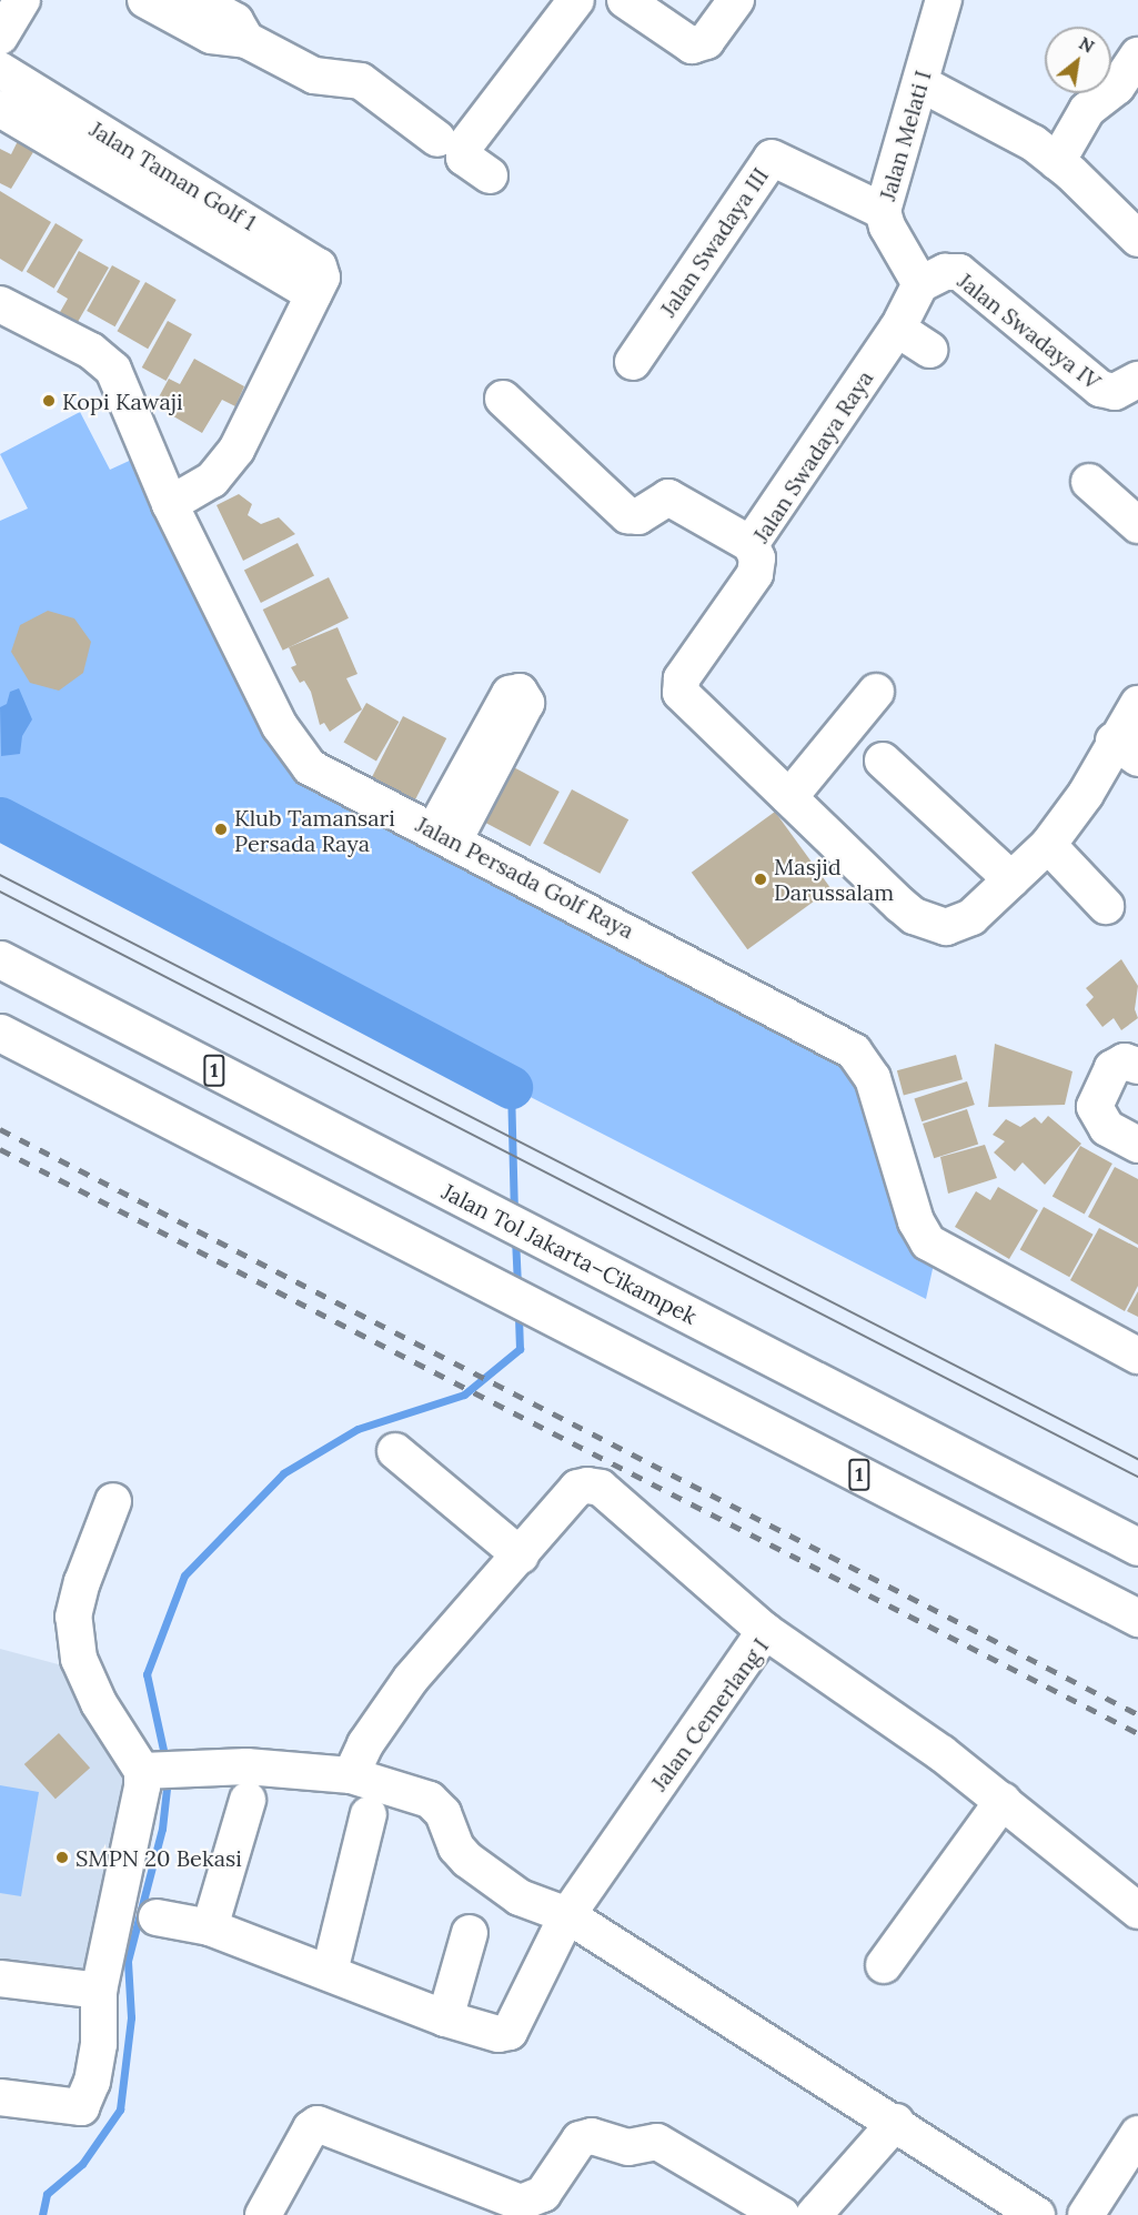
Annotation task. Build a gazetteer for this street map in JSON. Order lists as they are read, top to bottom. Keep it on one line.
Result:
{"streets":{"highway":["1","Jalan Tol Jakarta–Cikampek"],"street":["Jalan Melati I","Jalan Taman Golf 1","Jalan Swadaya III","Jalan Swadaya IV","Jalan Swadaya Raya","Jalan Persada Golf Raya","Jalan Cemerlang I"]},"crossings":[["Jalan Melati I","Jalan Swadaya III"],["Jalan Melati I","Jalan Swadaya IV"],["Jalan Melati I","Jalan Swadaya Raya"],["Jalan Taman Golf 1","Jalan Persada Golf Raya"],["Jalan Swadaya IV","Jalan Swadaya Raya"]],"places":["Kopi Kawaji","Klub Tamansari Persada Raya","Masjid Darussalam","SMPN 20 Bekasi"],"north":"top right"}
